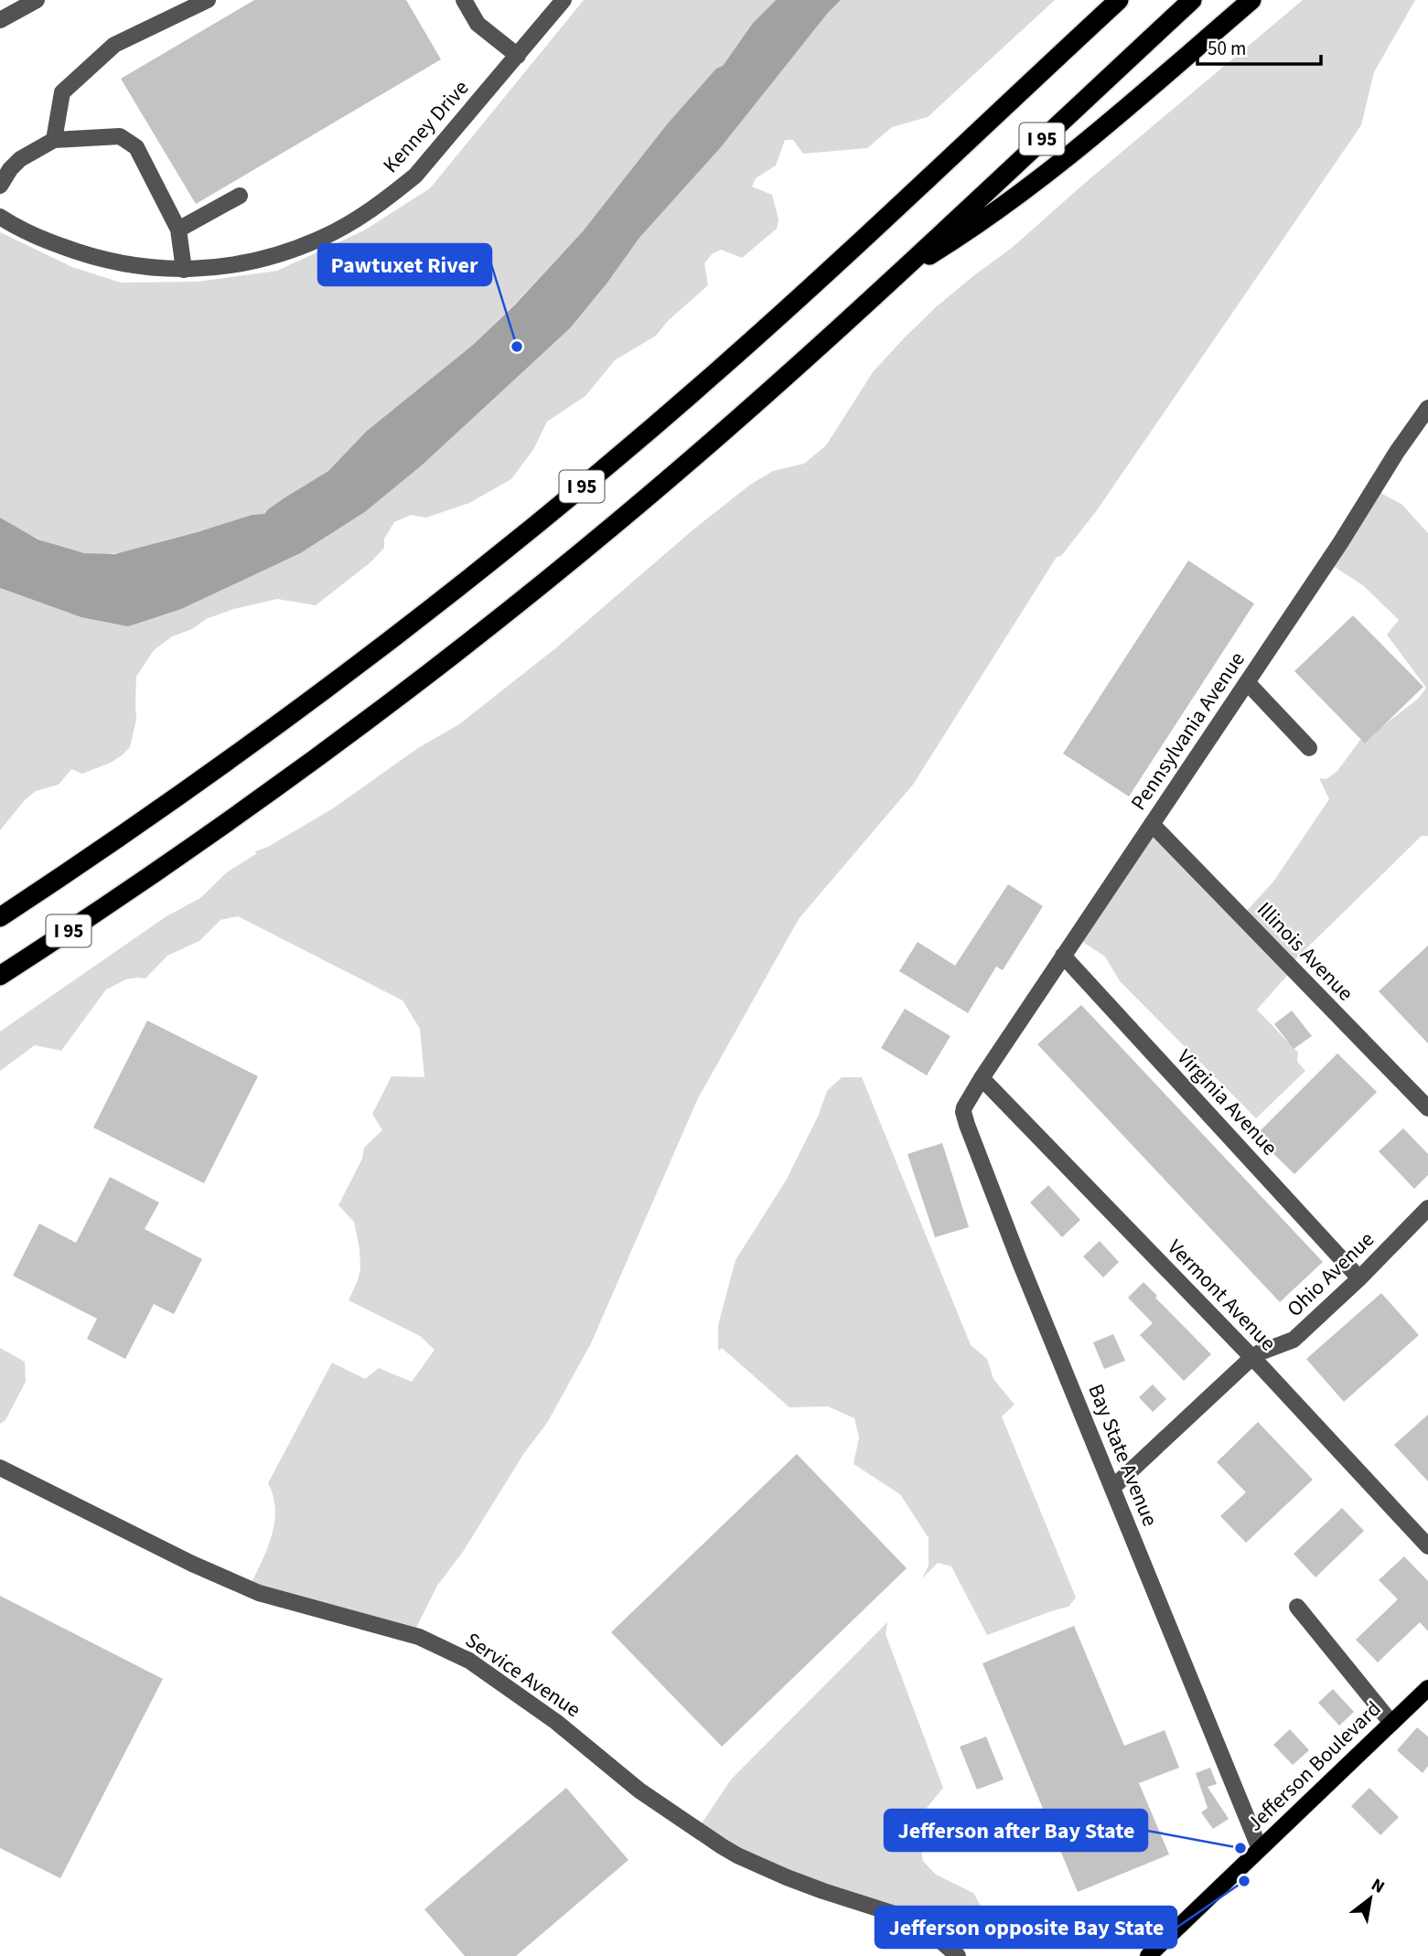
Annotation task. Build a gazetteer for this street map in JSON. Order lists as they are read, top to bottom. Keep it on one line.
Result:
{"streets":{"highway":["I 95"],"main road":["Jefferson Boulevard"],"street":["Kenney Drive","Pennsylvania Avenue","Illinois Avenue","Virginia Avenue","Ohio Avenue","Vermont Avenue","Bay State Avenue","Service Avenue"]},"crossings":[["Pennsylvania Avenue","Illinois Avenue"],["Pennsylvania Avenue","Virginia Avenue"],["Pennsylvania Avenue","Vermont Avenue"],["Pennsylvania Avenue","Bay State Avenue"],["Virginia Avenue","Ohio Avenue"],["Ohio Avenue","Vermont Avenue"],["Ohio Avenue","Bay State Avenue"],["Vermont Avenue","Bay State Avenue"],["Bay State Avenue","Jefferson Boulevard"]],"places":["Pawtuxet River","Jefferson after Bay State","Jefferson opposite Bay State"],"scale_bar":"50 m","north":"top right"}
